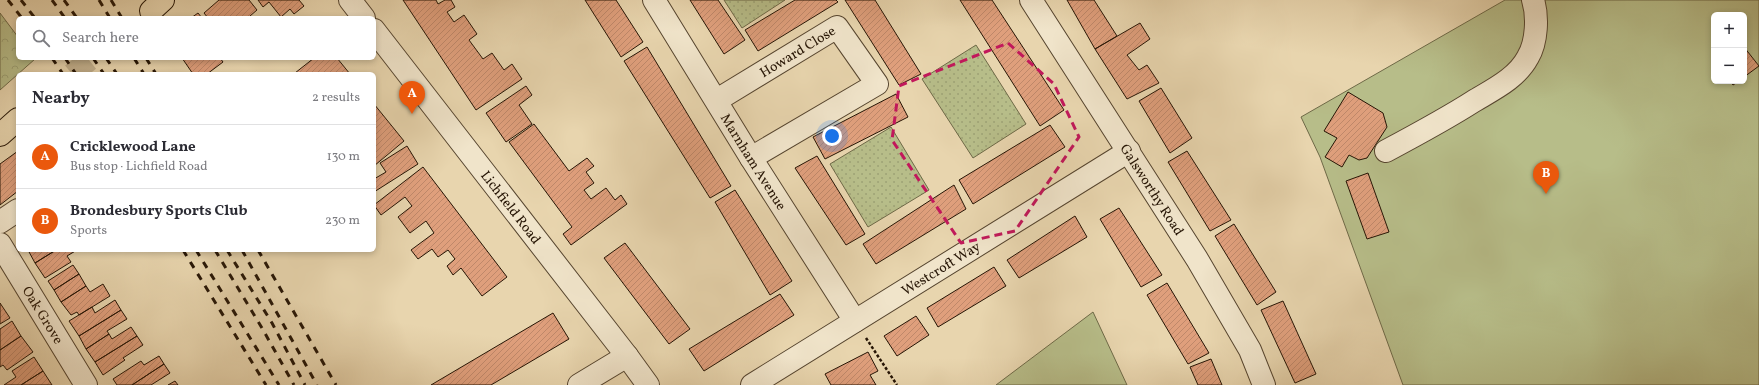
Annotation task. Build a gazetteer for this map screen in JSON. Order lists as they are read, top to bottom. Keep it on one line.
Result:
{"streets":{"street":["Howard Close","Marnham Avenue","Galsworthy Road","Lichfield Road","Westcroft Way","Oak Grove"]},"crossings":[["Howard Close","Marnham Avenue"],["Marnham Avenue","Westcroft Way"],["Galsworthy Road","Westcroft Way"]],"page":{"map_buttons":["+","−"],"search":"Search here","heading":["Nearby","2 results"],"pins":["A","B"],"list":[{"mark":"A","name":"Cricklewood Lane","note":"Bus stop · Lichfield Road","value":"130 m"},{"mark":"B","name":"Brondesbury Sports Club","note":"Sports","value":"230 m"}]}}
